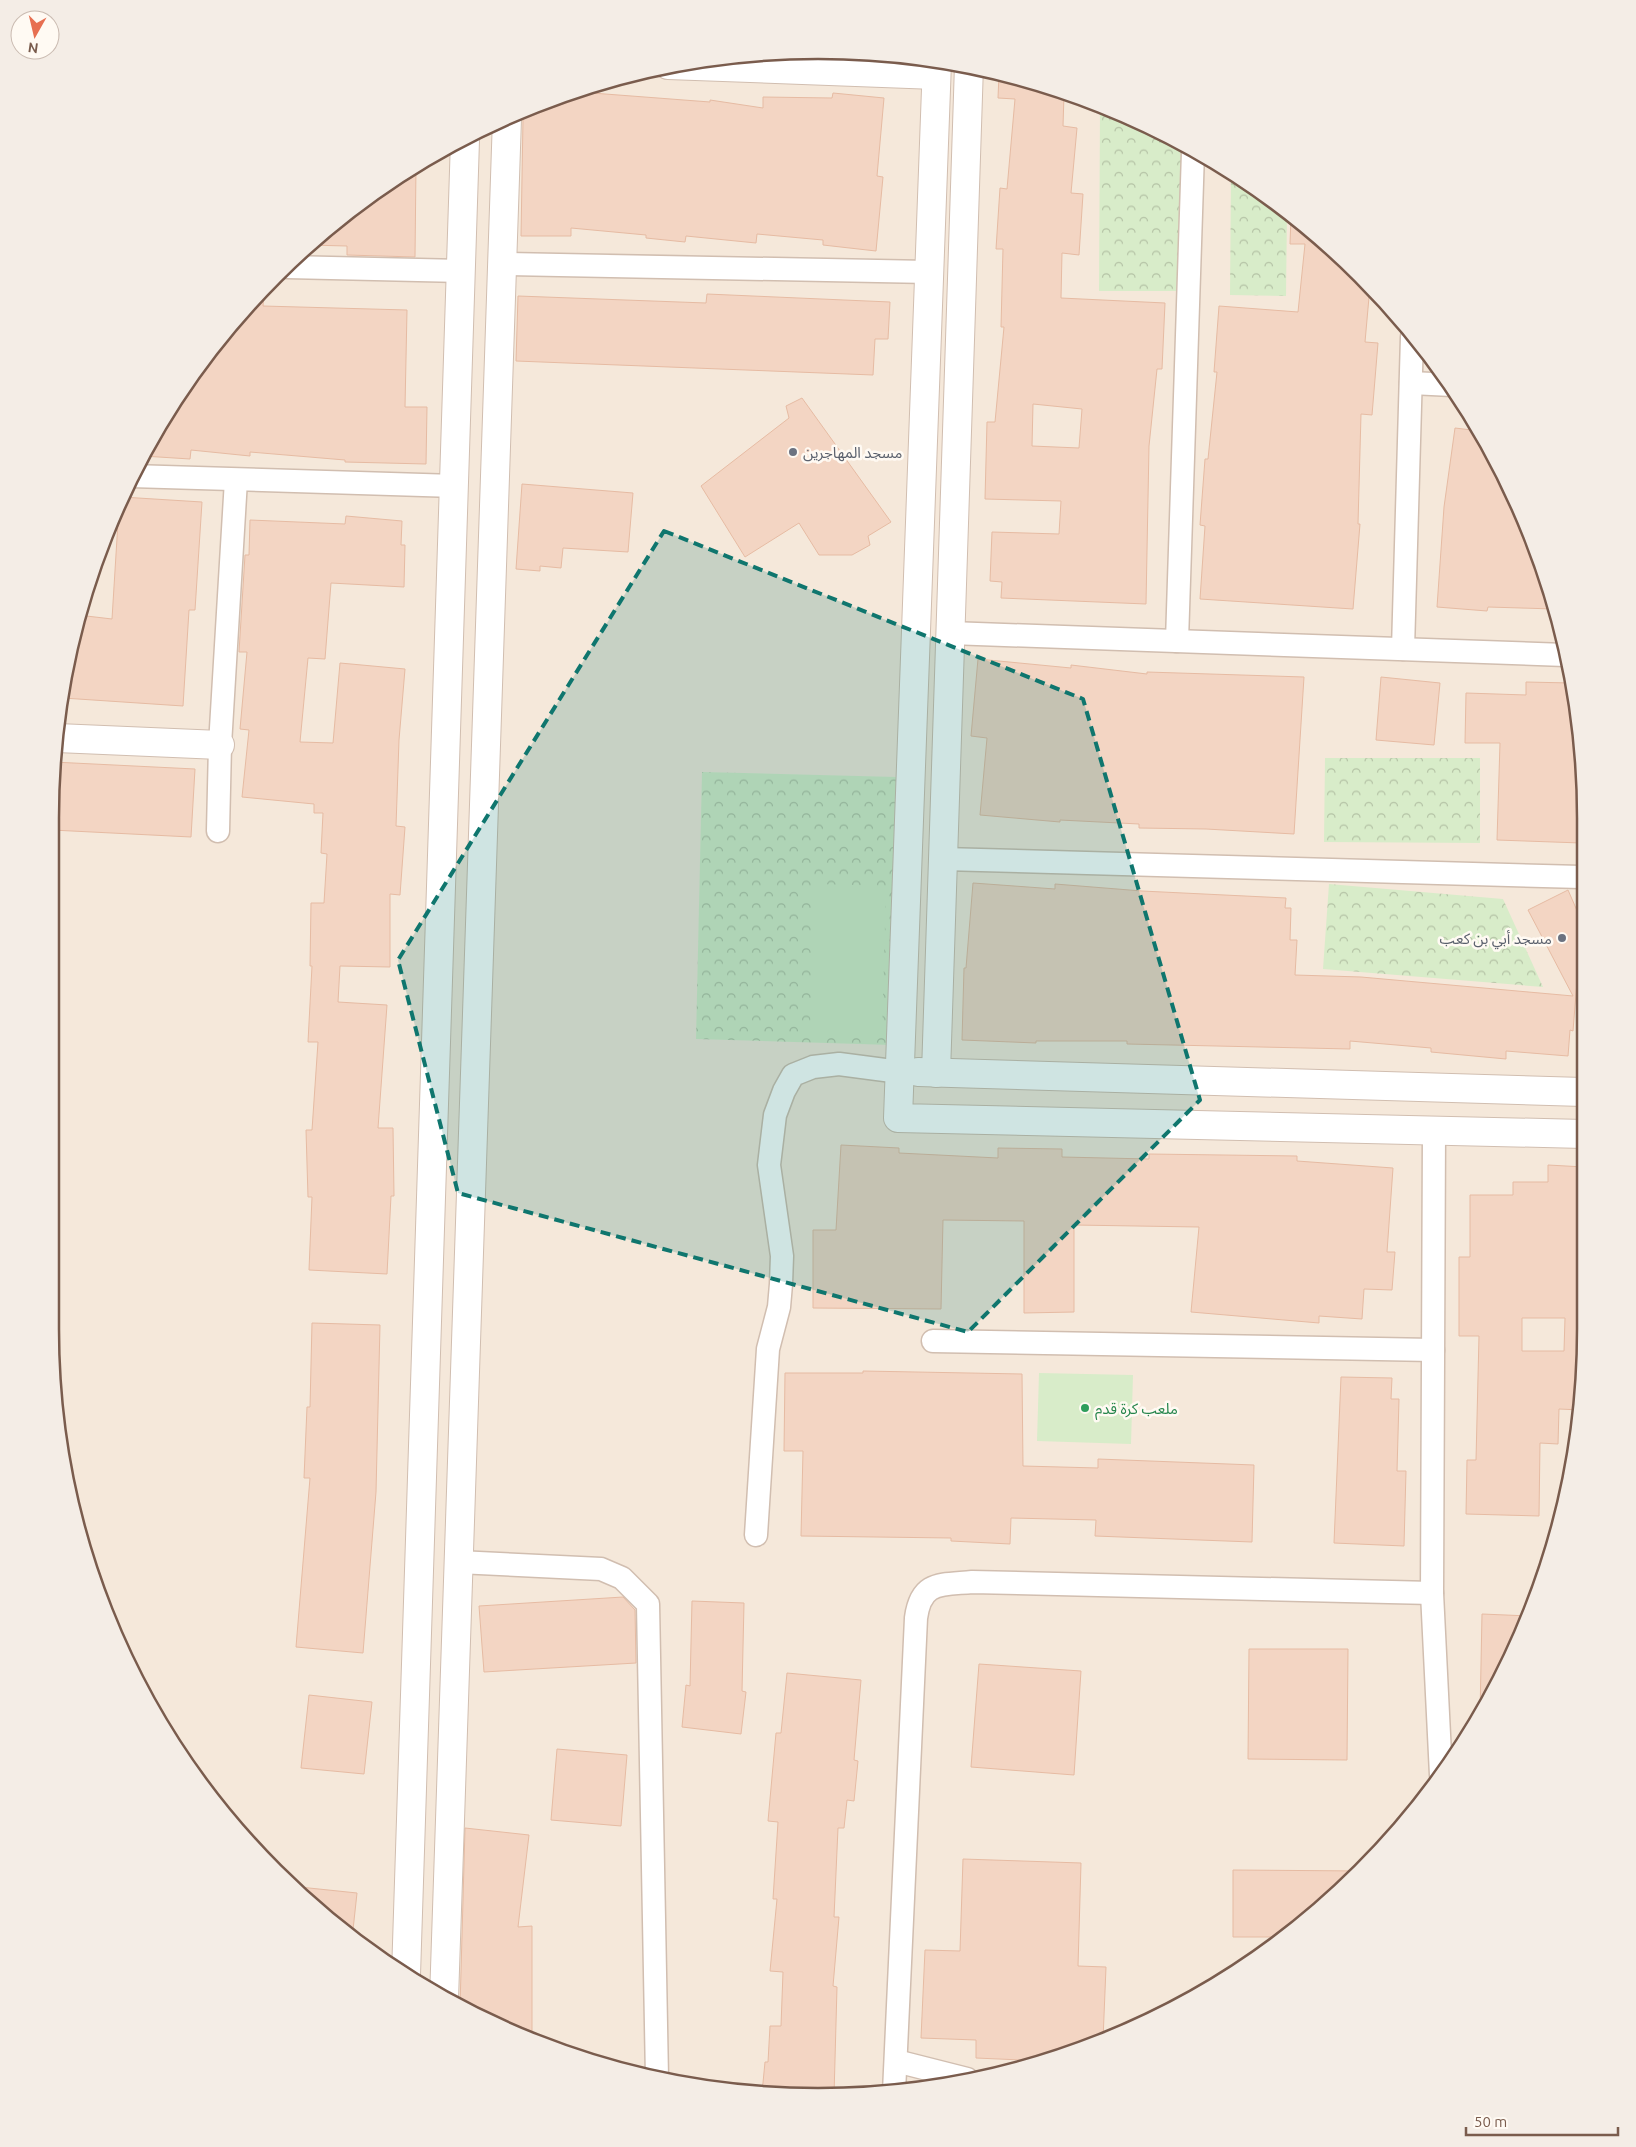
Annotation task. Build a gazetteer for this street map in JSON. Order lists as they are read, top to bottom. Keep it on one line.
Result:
{"places":["مسجد المهاجرين","مسجد أبي بن كعب","ملعب كرة قدم"],"scale_bar":"50 m","north":"bottom"}
